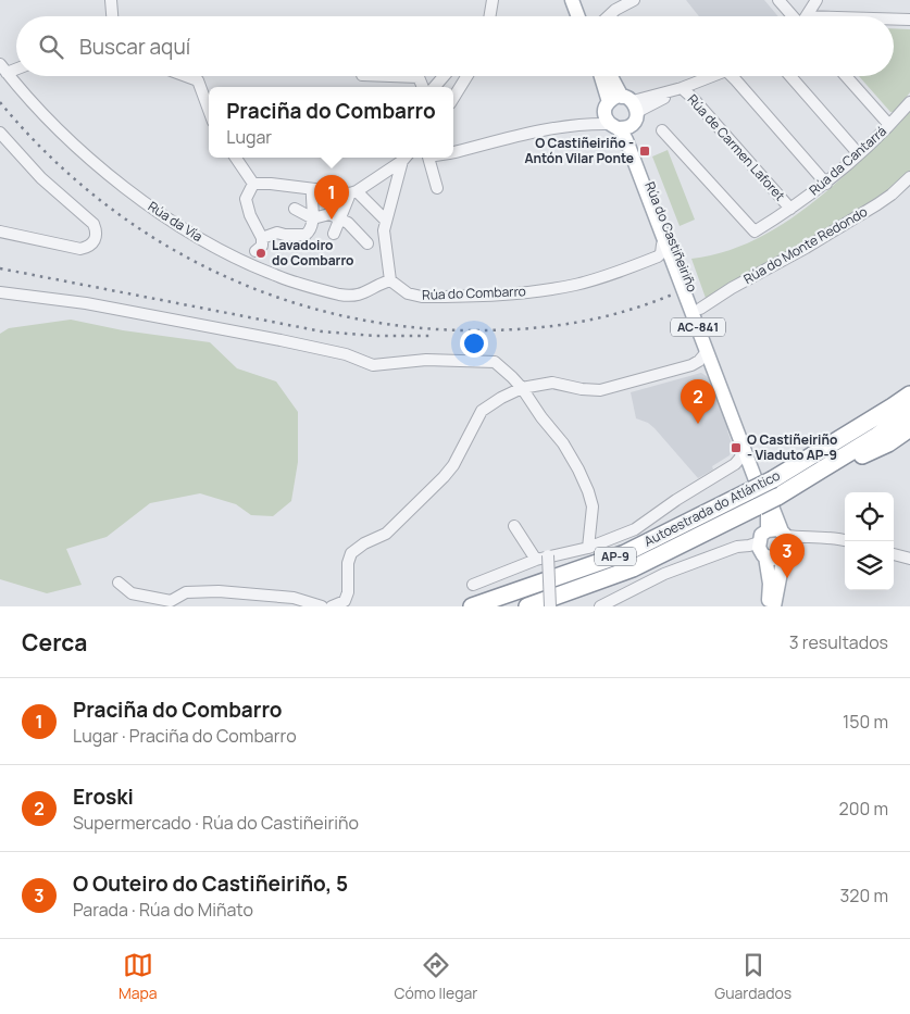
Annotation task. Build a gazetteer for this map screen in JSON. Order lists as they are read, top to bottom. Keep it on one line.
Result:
{"streets":{"highway":["Autoestrada do Atlántico","AP-9"],"main road":["Rúa do Castiñeiriño","AC-841"],"street":["Rúa de Carmen Laforet","Rúa da Cantarrá","Rúa da Vía","Rúa do Monte Redondo","Rúa do Combarro"]},"crossings":[["Rúa de Carmen Laforet","Rúa da Cantarrá"],["Rúa da Vía","Rúa do Combarro"],["Rúa do Castiñeiriño","Rúa do Monte Redondo"],["Rúa do Castiñeiriño","AC-841"],["Rúa do Castiñeiriño","Autoestrada do Atlántico"]],"places":{"transit":["O Castiñeiriño - Antón Vilar Ponte","O Castiñeiriño - Viaduto AP-9"],"other":["Lavadoiro do Combarro"]},"page":{"search":"Buscar aquí","popup":["Praciña do Combarro","Lugar"],"pins":["1","2","3"],"heading":["Cerca","3 resultados"],"list":[{"mark":"1","name":"Praciña do Combarro","note":"Lugar · Praciña do Combarro","value":"150 m"},{"mark":"2","name":"Eroski","note":"Supermercado · Rúa do Castiñeiriño","value":"200 m"},{"mark":"3","name":"O Outeiro do Castiñeiriño, 5","note":"Parada · Rúa do Miñato","value":"320 m"}],"nav":["Mapa","Cómo llegar","Guardados"]}}
